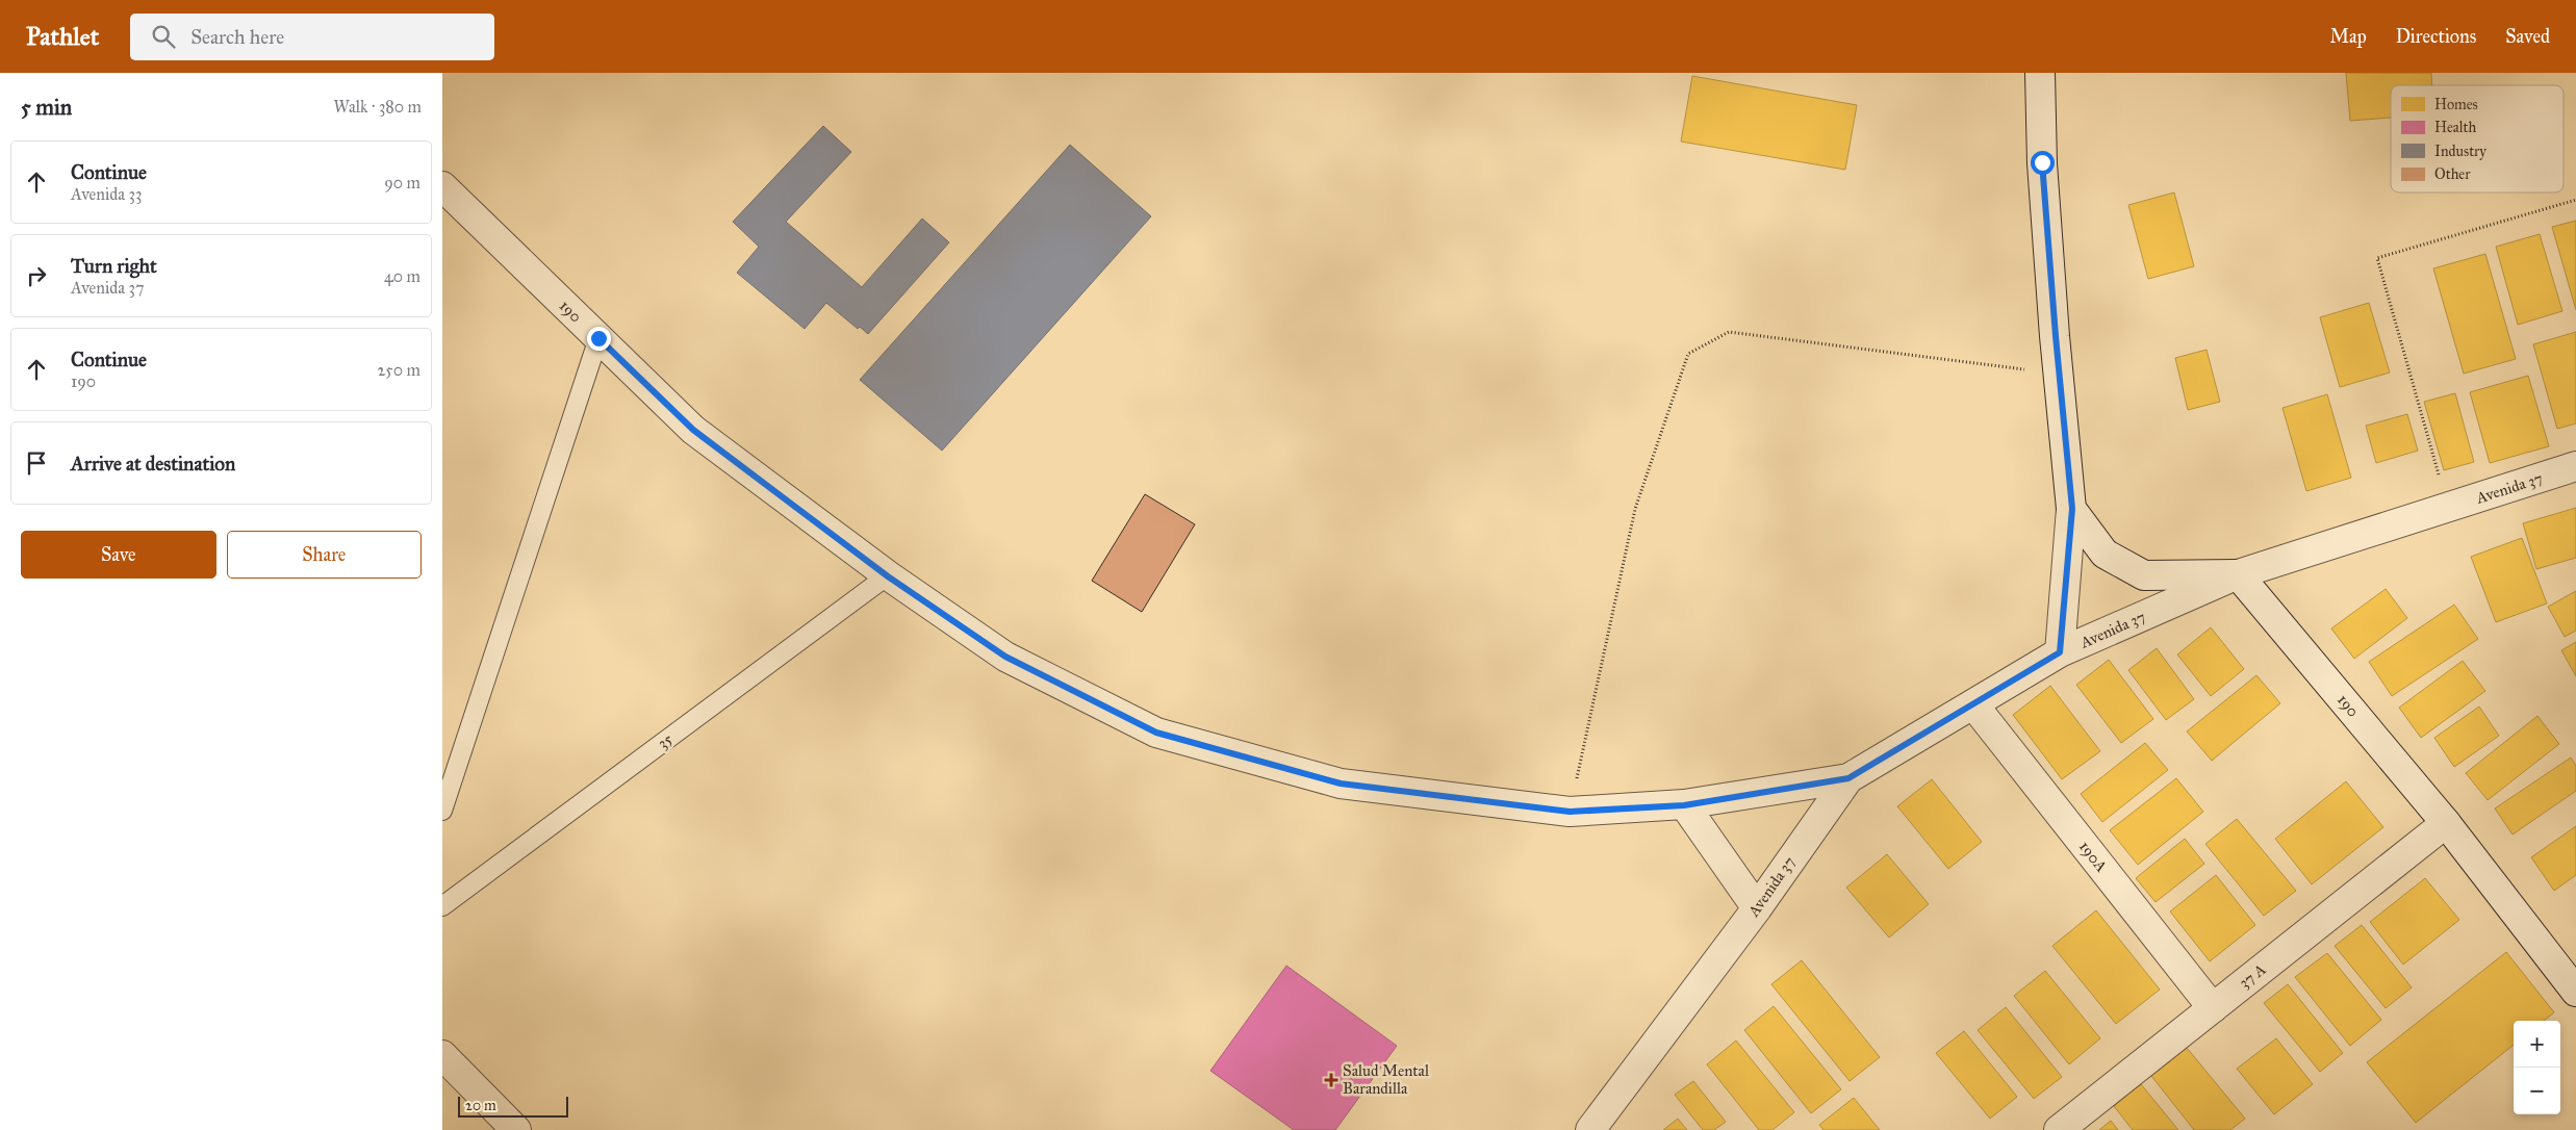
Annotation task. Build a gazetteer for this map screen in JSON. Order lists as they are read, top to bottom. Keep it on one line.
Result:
{"streets":{"street":["190","Avenida 37","190A","37 A"],"lane":["35"]},"crossings":[["190","Avenida 37"],["190","35"],["190","37 A"],["Avenida 37","190A"],["190A","37 A"]],"places":{"health":["Salud Mental Barandilla"]},"legend":["Homes","Health","Industry","Other"],"scale_bar":"20 m","page":{"header":"Pathlet","search":"Search here","nav":["Map","Directions","Saved"],"heading":["5 min","Walk · 380 m"],"list":[["Continue","Avenida 33","90 m"],["Turn right","Avenida 37","40 m"],["Continue","190","250 m"],"Arrive at destination"],"buttons":["Save","Share"],"map_buttons":["+","−"],"scale":"20 m"}}
